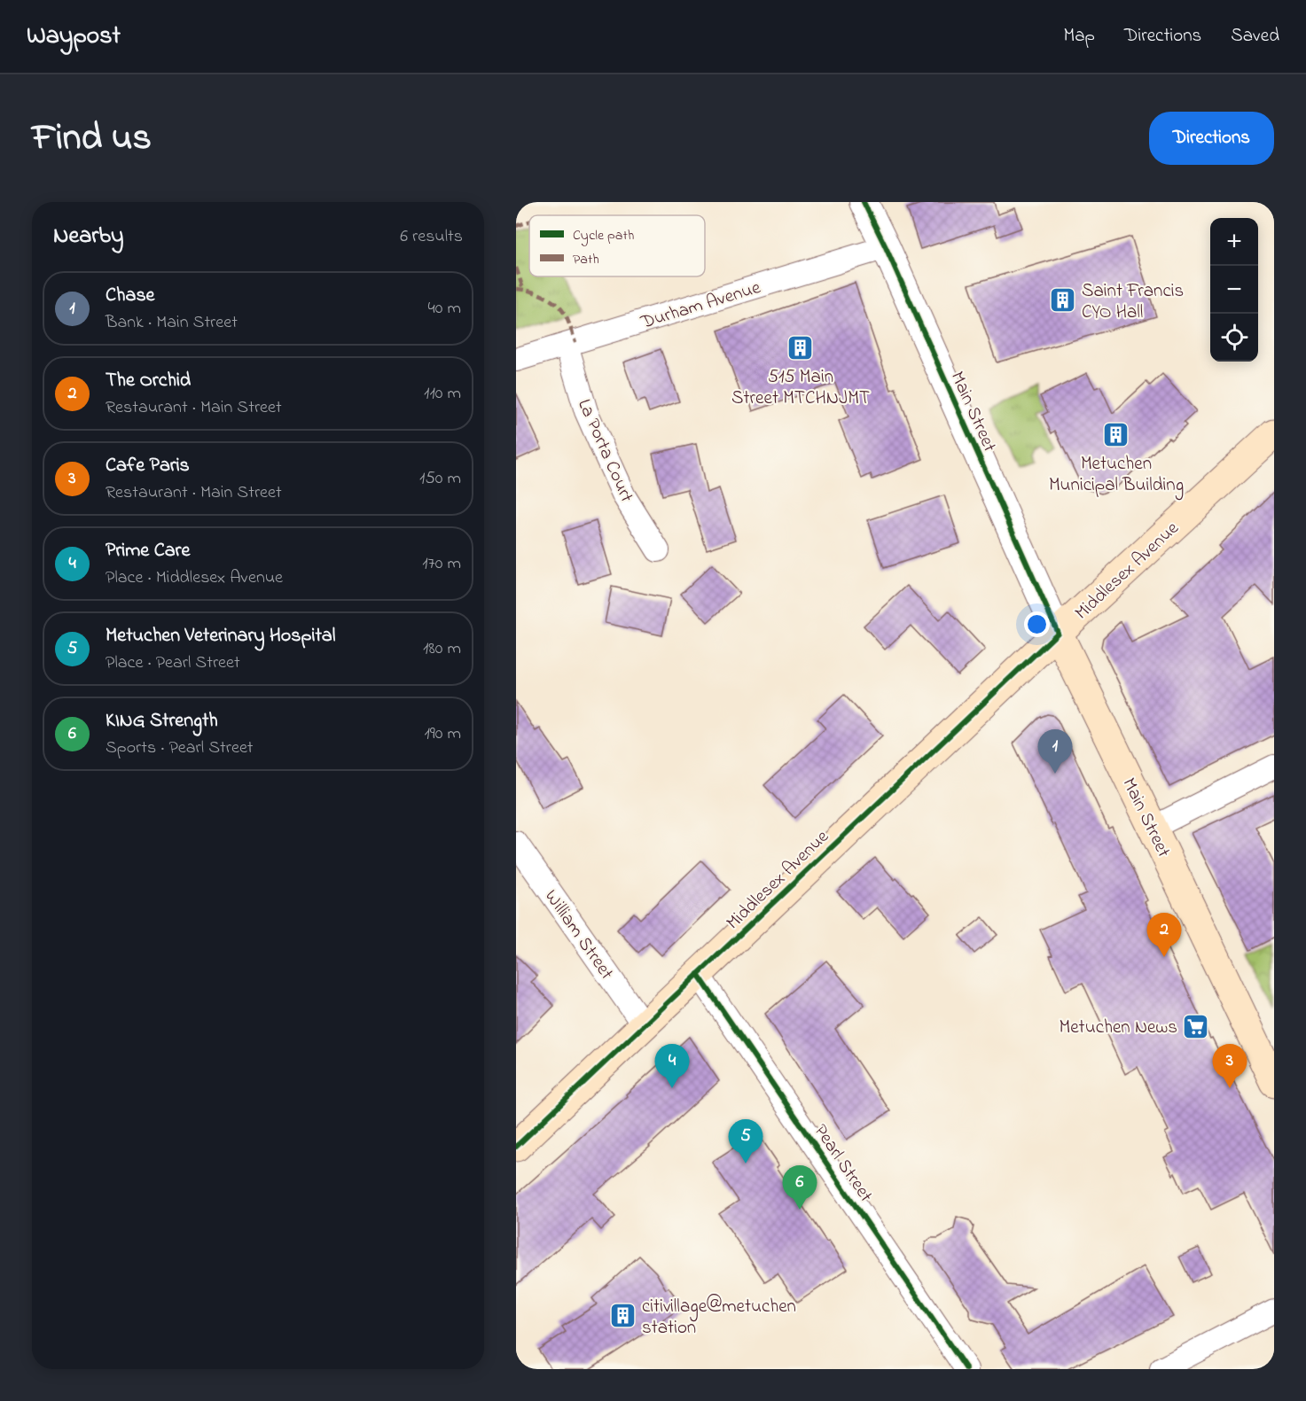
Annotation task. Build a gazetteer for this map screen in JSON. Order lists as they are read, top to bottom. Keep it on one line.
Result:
{"streets":{"main road":["Main Street","Middlesex Avenue"],"street":["Durham Avenue","La Porta Court","William Street","Pearl Street"]},"crossings":[["Durham Avenue","Main Street"],["Durham Avenue","La Porta Court"],["Main Street","Middlesex Avenue"],["Middlesex Avenue","William Street"],["Middlesex Avenue","Pearl Street"]],"places":{"building":["Saint Francis CYO Hall","515 Main Street MTCHNJMT","Metuchen Municipal Building","citivillage@metuchen station"],"supermarket":["Metuchen News"]},"legend":["Cycle path","Path"],"page":{"header":"Waypost","nav":["Map","Directions","Saved"],"title":"Find us","buttons":"Directions","heading":["Nearby","6 results"],"map_buttons":["+","−"],"list":[{"mark":"1","name":"Chase","note":"Bank · Main Street","value":"40 m"},{"mark":"2","name":"The Orchid","note":"Restaurant · Main Street","value":"110 m"},{"mark":"3","name":"Cafe Paris","note":"Restaurant · Main Street","value":"150 m"},{"mark":"4","name":"Prime Care","note":"Place · Middlesex Avenue","value":"170 m"},{"mark":"5","name":"Metuchen Veterinary Hospital","note":"Place · Pearl Street","value":"180 m"},{"mark":"6","name":"KING Strength","note":"Sports · Pearl Street","value":"190 m"}],"pins":["1","2","3","4","5","6"]}}
